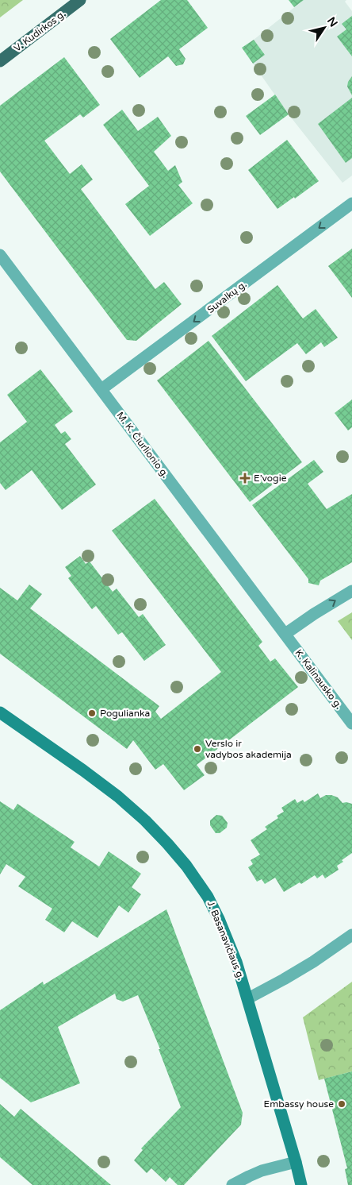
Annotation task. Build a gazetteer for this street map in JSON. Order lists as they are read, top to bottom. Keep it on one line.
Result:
{"streets":{"main road":["V. Kudirkos g.","J. Basanavičiaus g."],"street":["Suvalkų g.","M. K. Čiurlionio g.","K. Kalinausko g."]},"crossings":[["Suvalkų g.","M. K. Čiurlionio g."],["M. K. Čiurlionio g.","K. Kalinausko g."]],"one_way":["Suvalkų g."],"places":{"health":["E’vogie"],"other":["Pogulianka","Verslo ir vadybos akademija","Embassy house"]},"north":"top right"}
